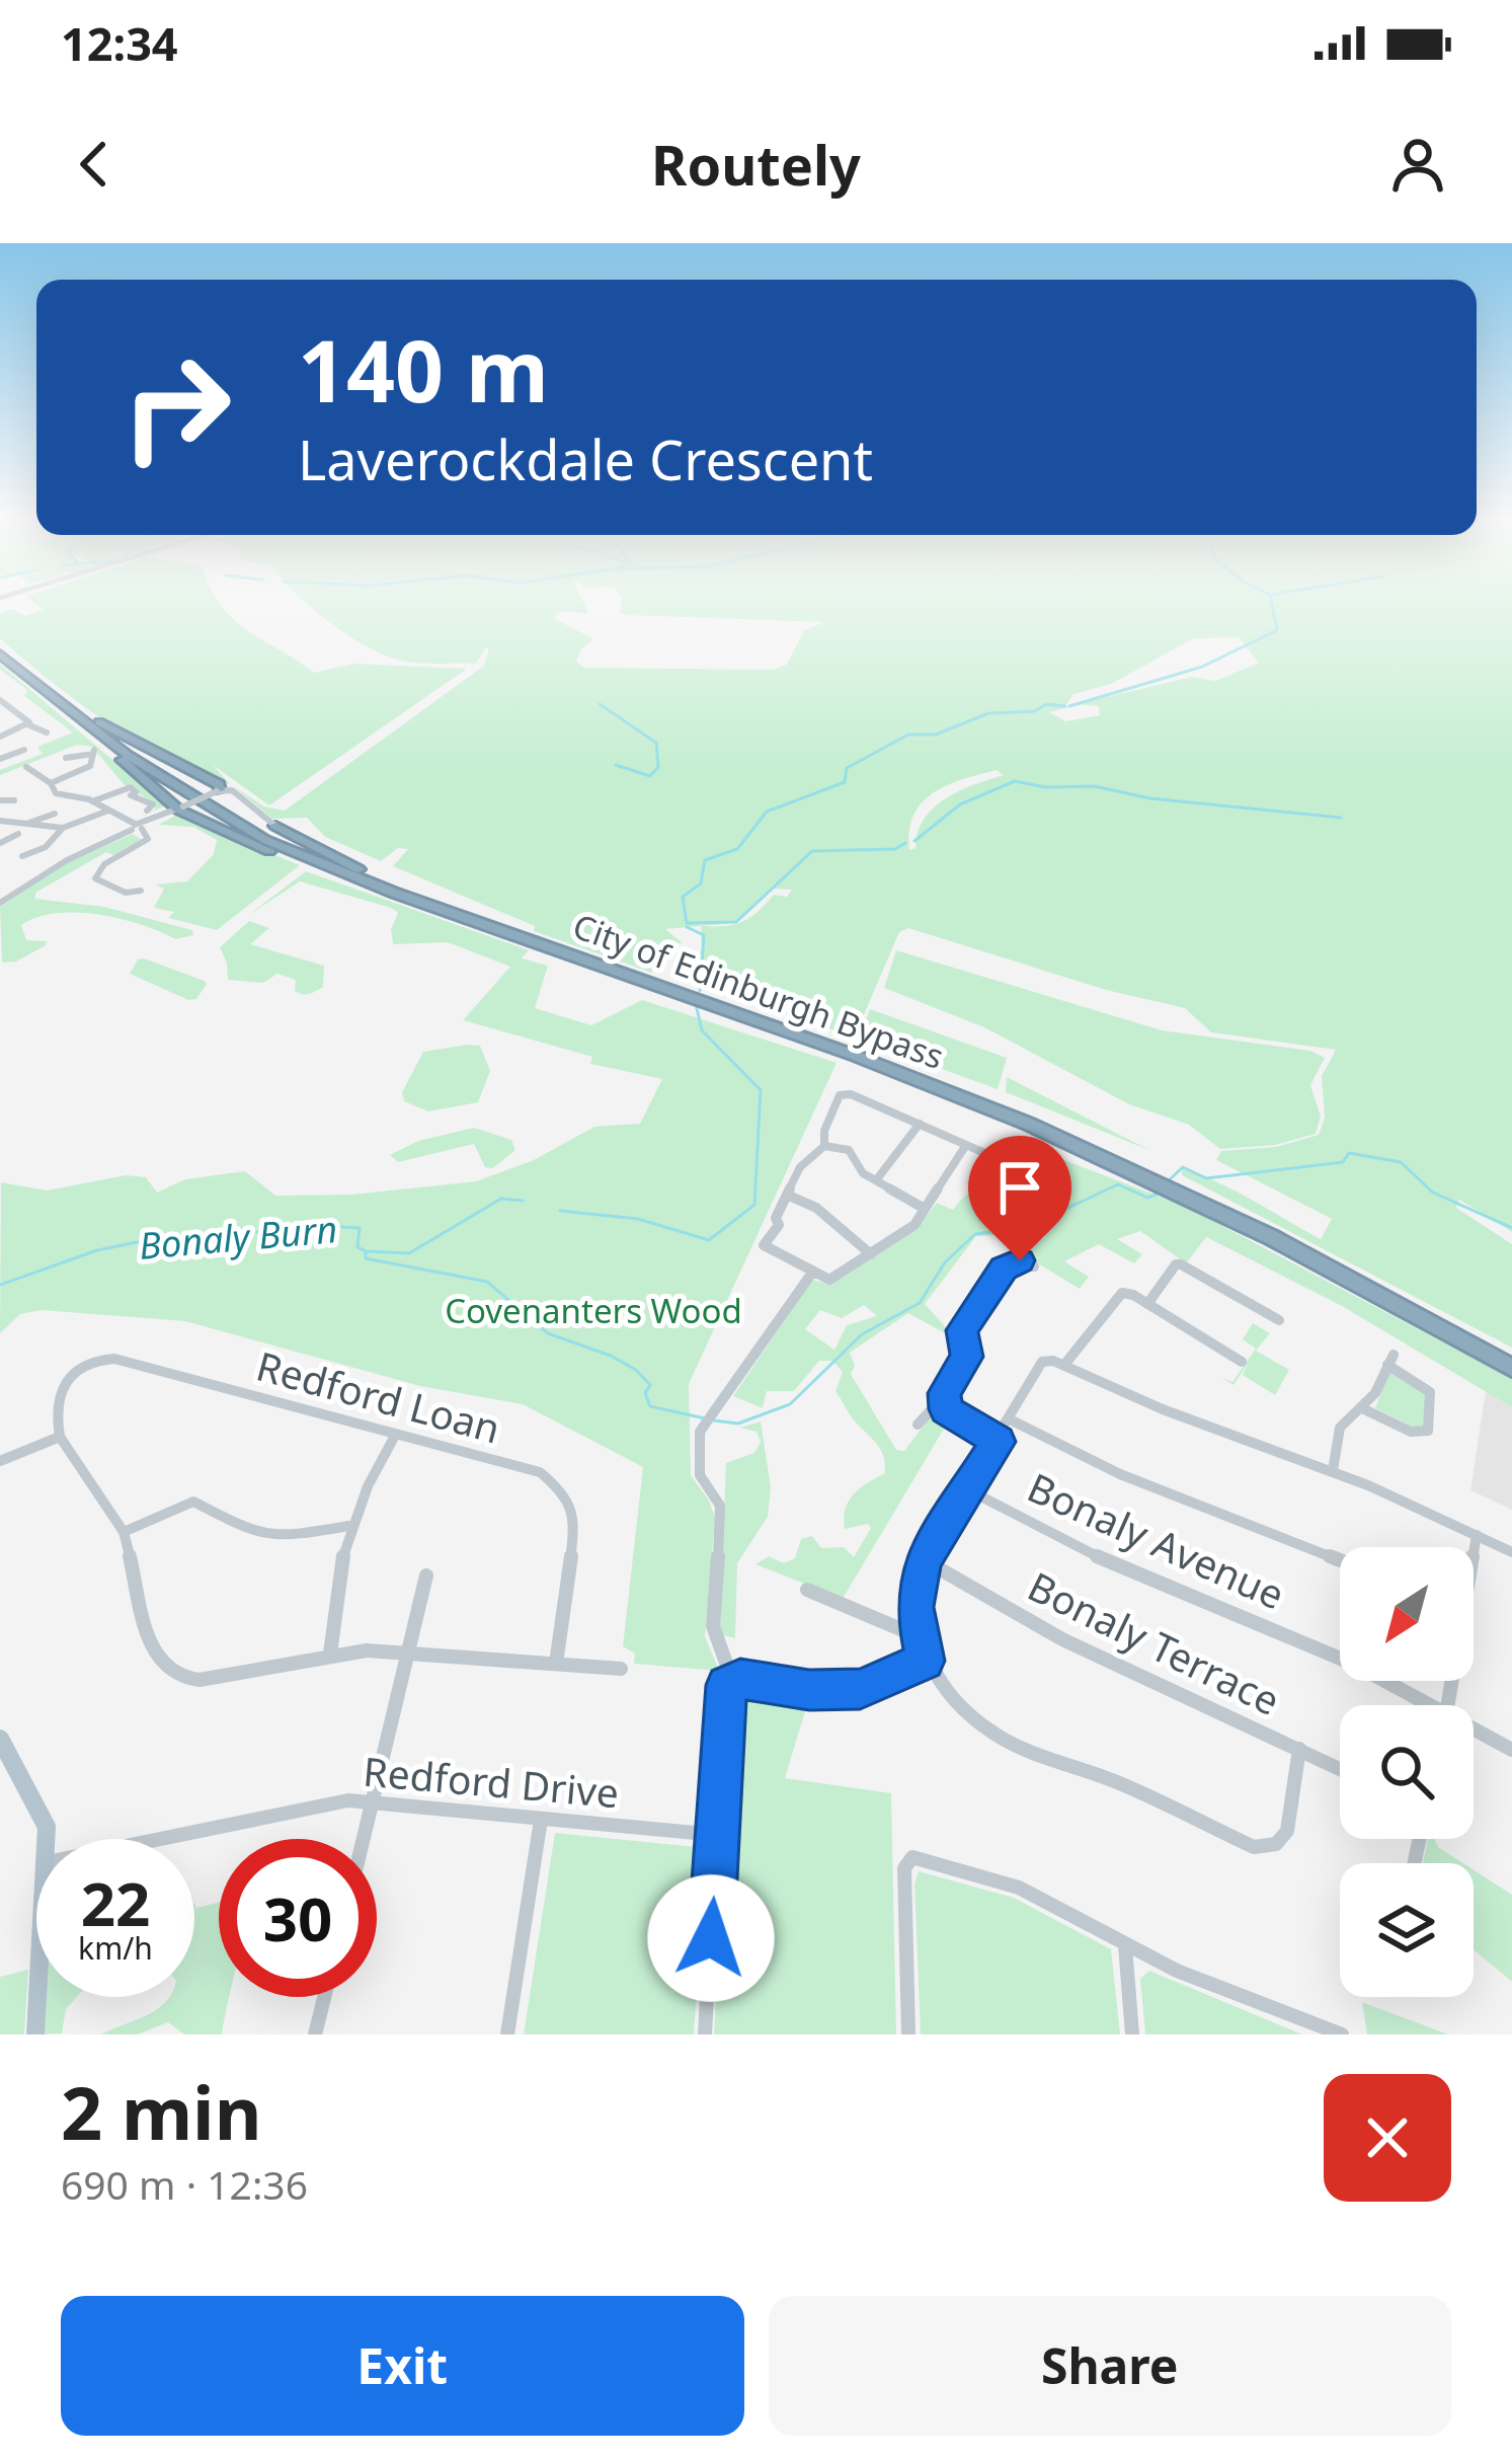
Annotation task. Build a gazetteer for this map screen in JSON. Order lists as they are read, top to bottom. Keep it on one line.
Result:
{"streets":{"highway":["City of Edinburgh Bypass"],"street":["Redford Loan","Bonaly Avenue","Bonaly Terrace","Redford Drive"]},"water":["Bonaly Burn"],"parks":["Covenanters Wood"],"north":"bottom left","page":{"status":"12:34","header":"Routely","turn":["140 m","Laverockdale Crescent"],"speed":"22 km/h","limit":"30","heading":["2 min","690 m · 12:36"],"buttons":["Exit","Share"]}}
